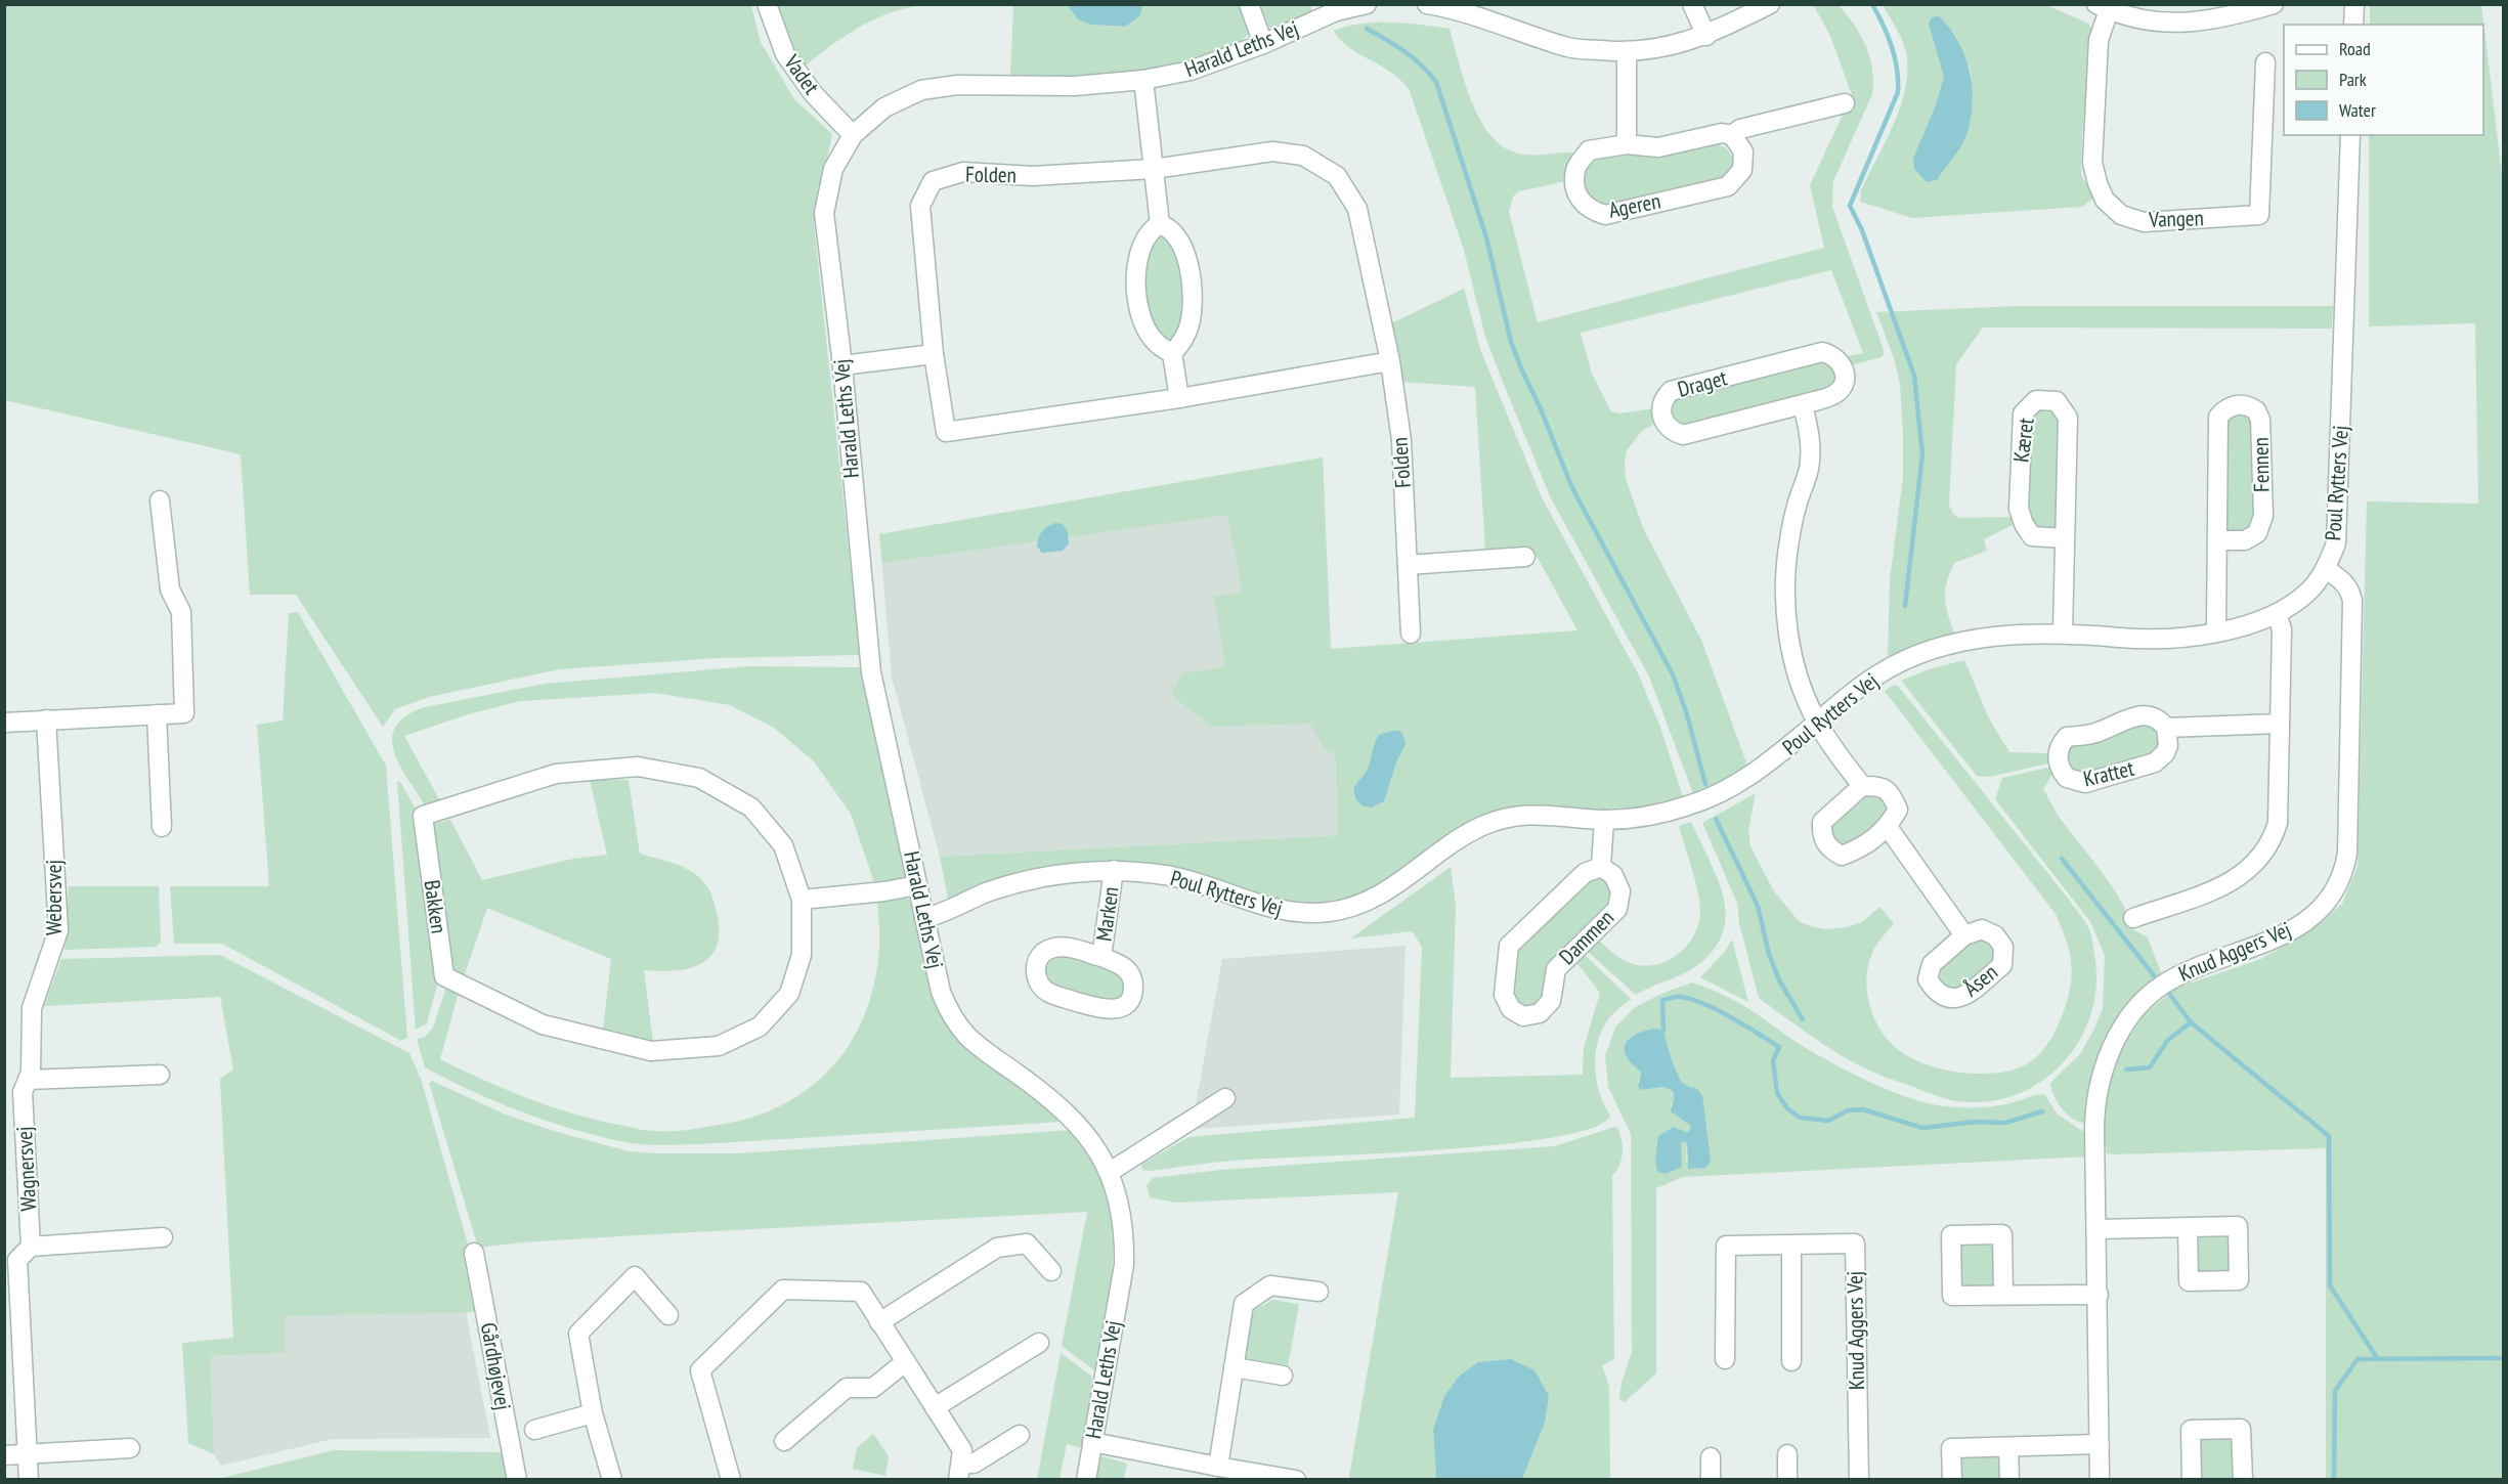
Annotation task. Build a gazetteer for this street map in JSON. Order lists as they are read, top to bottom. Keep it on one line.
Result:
{"streets":{"street":["Harald Leths Vej","Vadet","Folden","Ageren","Vangen","Draget","Kæret","Fennen","Poul Rytters Vej","Krattet","Webersvej","Bakken","Marken","Dammen","Knud Aggers Vej","Åsen","Wagnersvej","Gårdhøjevej"]},"crossings":[["Harald Leths Vej","Vadet"],["Harald Leths Vej","Poul Rytters Vej"],["Kæret","Poul Rytters Vej"],["Fennen","Poul Rytters Vej"],["Poul Rytters Vej","Marken"],["Poul Rytters Vej","Knud Aggers Vej"],["Webersvej","Wagnersvej"]],"legend":["Road","Park","Water"]}
